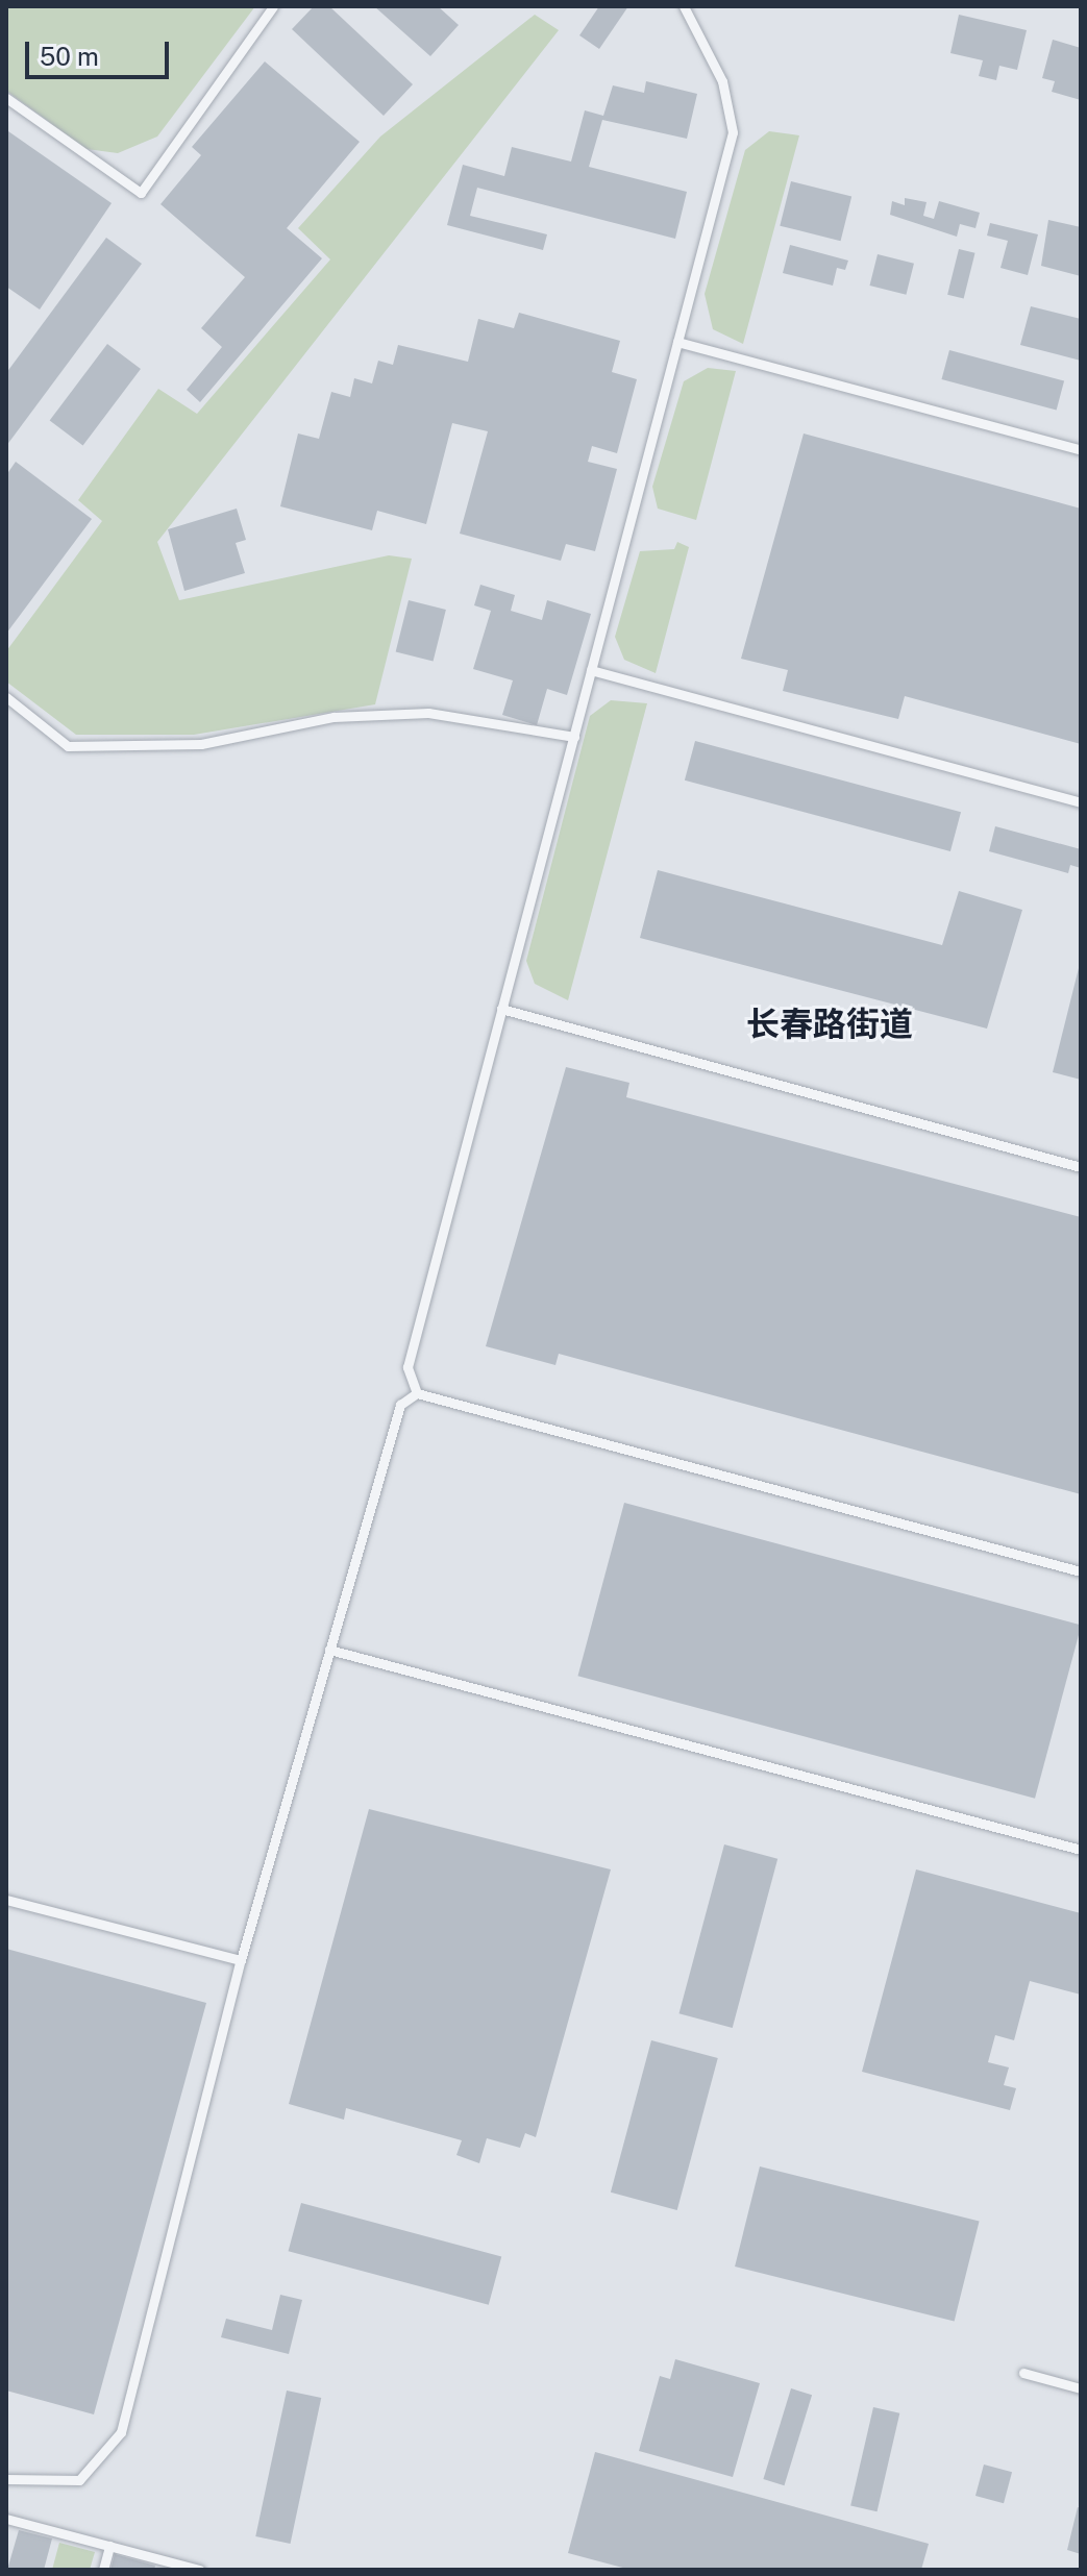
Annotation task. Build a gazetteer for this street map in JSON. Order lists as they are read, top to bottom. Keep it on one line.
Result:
{"districts":["长春路街道"],"scale_bar":"50 m"}
